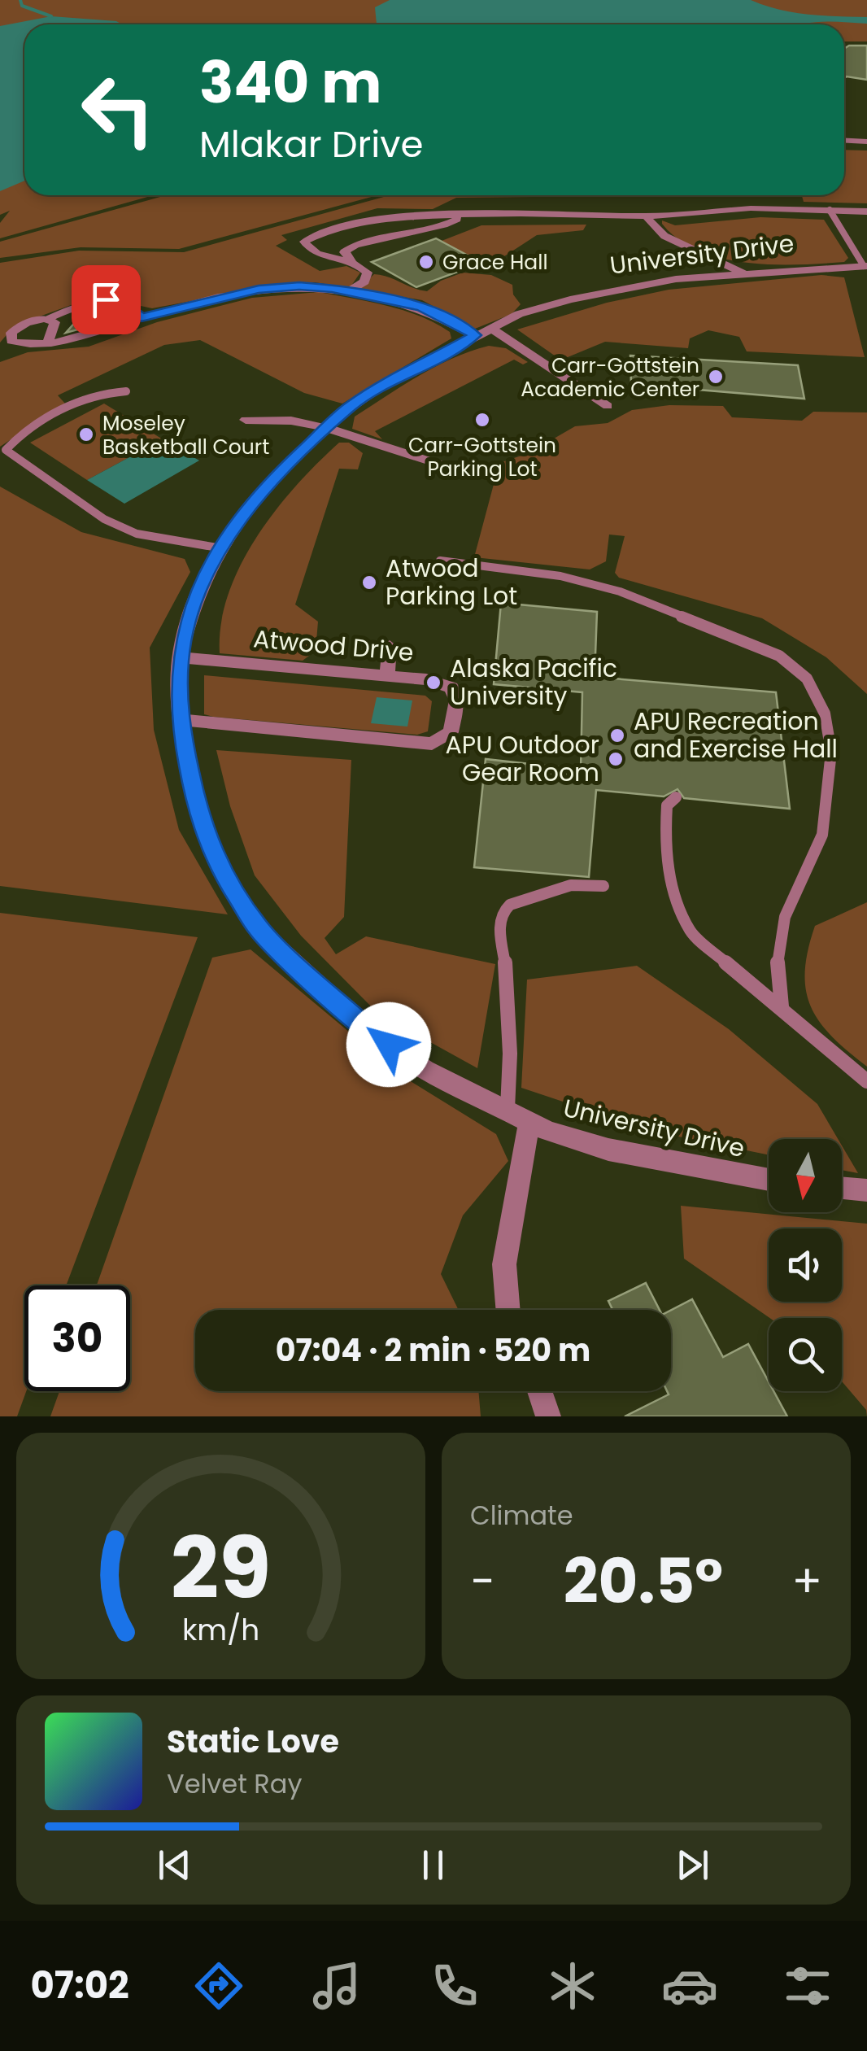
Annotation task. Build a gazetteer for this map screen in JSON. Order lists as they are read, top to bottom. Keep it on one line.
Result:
{"streets":{"street":["University Drive","Atwood Drive"]},"crossings":[["University Drive","Atwood Drive"]],"places":["Grace Hall","Carr-Gottstein Academic Center","Carr-Gottstein Parking Lot","Moseley Basketball Court","Atwood Parking Lot","Alaska Pacific University","APU Recreation and Exercise Hall","APU Outdoor Gear Room"],"north":"bottom","page":{"turn":["340 m","Mlakar Drive"],"limit":"30","trip":"07:04 · 2 min · 520 m","tile":"Climate","heat":["−","20.5°","+"],"song":["Static Love","Velvet Ray"],"tabs":"07:02","gauge":["29","km/h"]}}
